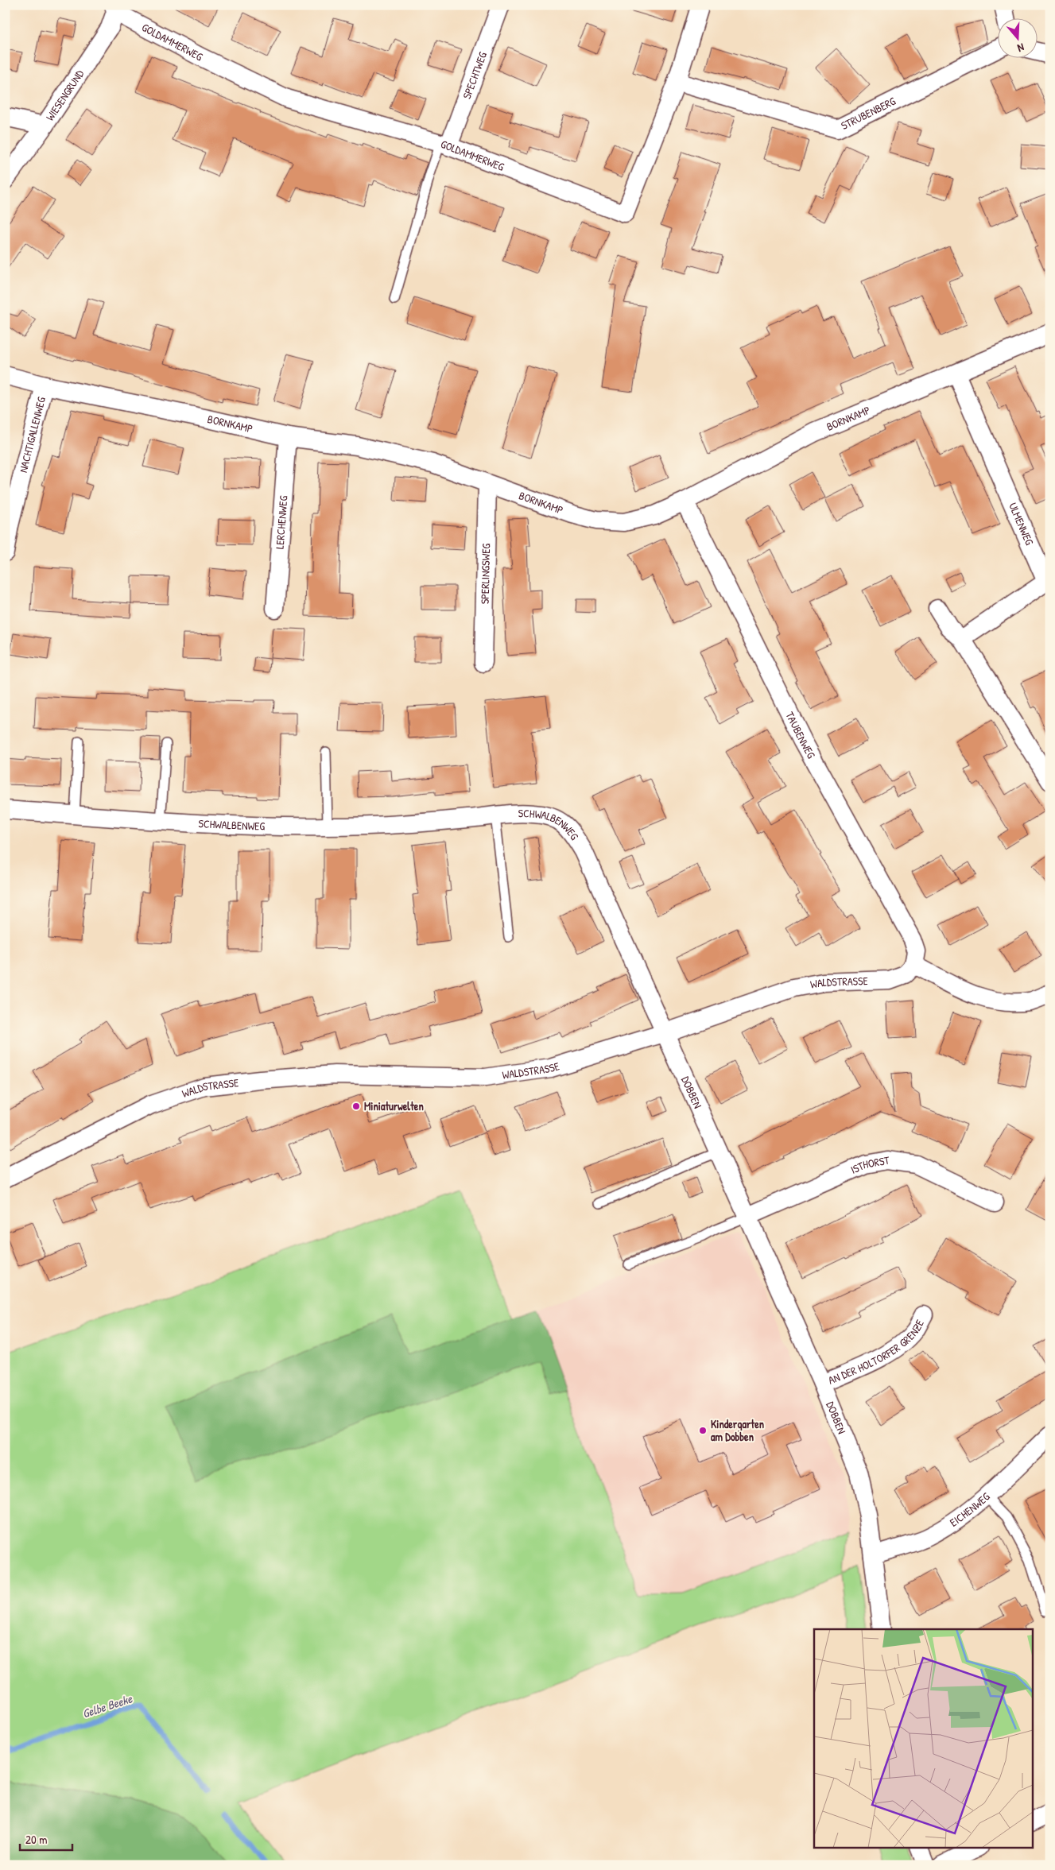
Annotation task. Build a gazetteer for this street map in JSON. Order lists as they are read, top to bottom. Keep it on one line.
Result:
{"streets":{"street":["GOLDAMMERWEG","SPECHTWEG","WIESENGRUND","STRUBENBERG","BORNKAMP","NACHTIGALLENWEG","LERCHENWEG","ULMENWEG","SPERLINGSWEG","TAUBENWEG","SCHWALBENWEG","WALDSTRASSE","DOBBEN","ISTHORST","AN DER HOLTORFER GRENZE","EICHENWEG"]},"crossings":[["GOLDAMMERWEG","SPECHTWEG"],["GOLDAMMERWEG","WIESENGRUND"],["GOLDAMMERWEG","STRUBENBERG"],["BORNKAMP","NACHTIGALLENWEG"],["BORNKAMP","LERCHENWEG"],["BORNKAMP","ULMENWEG"],["BORNKAMP","SPERLINGSWEG"],["BORNKAMP","TAUBENWEG"],["TAUBENWEG","WALDSTRASSE"],["SCHWALBENWEG","WALDSTRASSE"],["SCHWALBENWEG","DOBBEN"],["WALDSTRASSE","DOBBEN"],["DOBBEN","ISTHORST"],["DOBBEN","AN DER HOLTORFER GRENZE"],["DOBBEN","EICHENWEG"]],"water":["Gelbe Beeke"],"places":["Miniaturwelten","Kindergarten am Dobben"],"scale_bar":"20 m","north":"bottom"}
